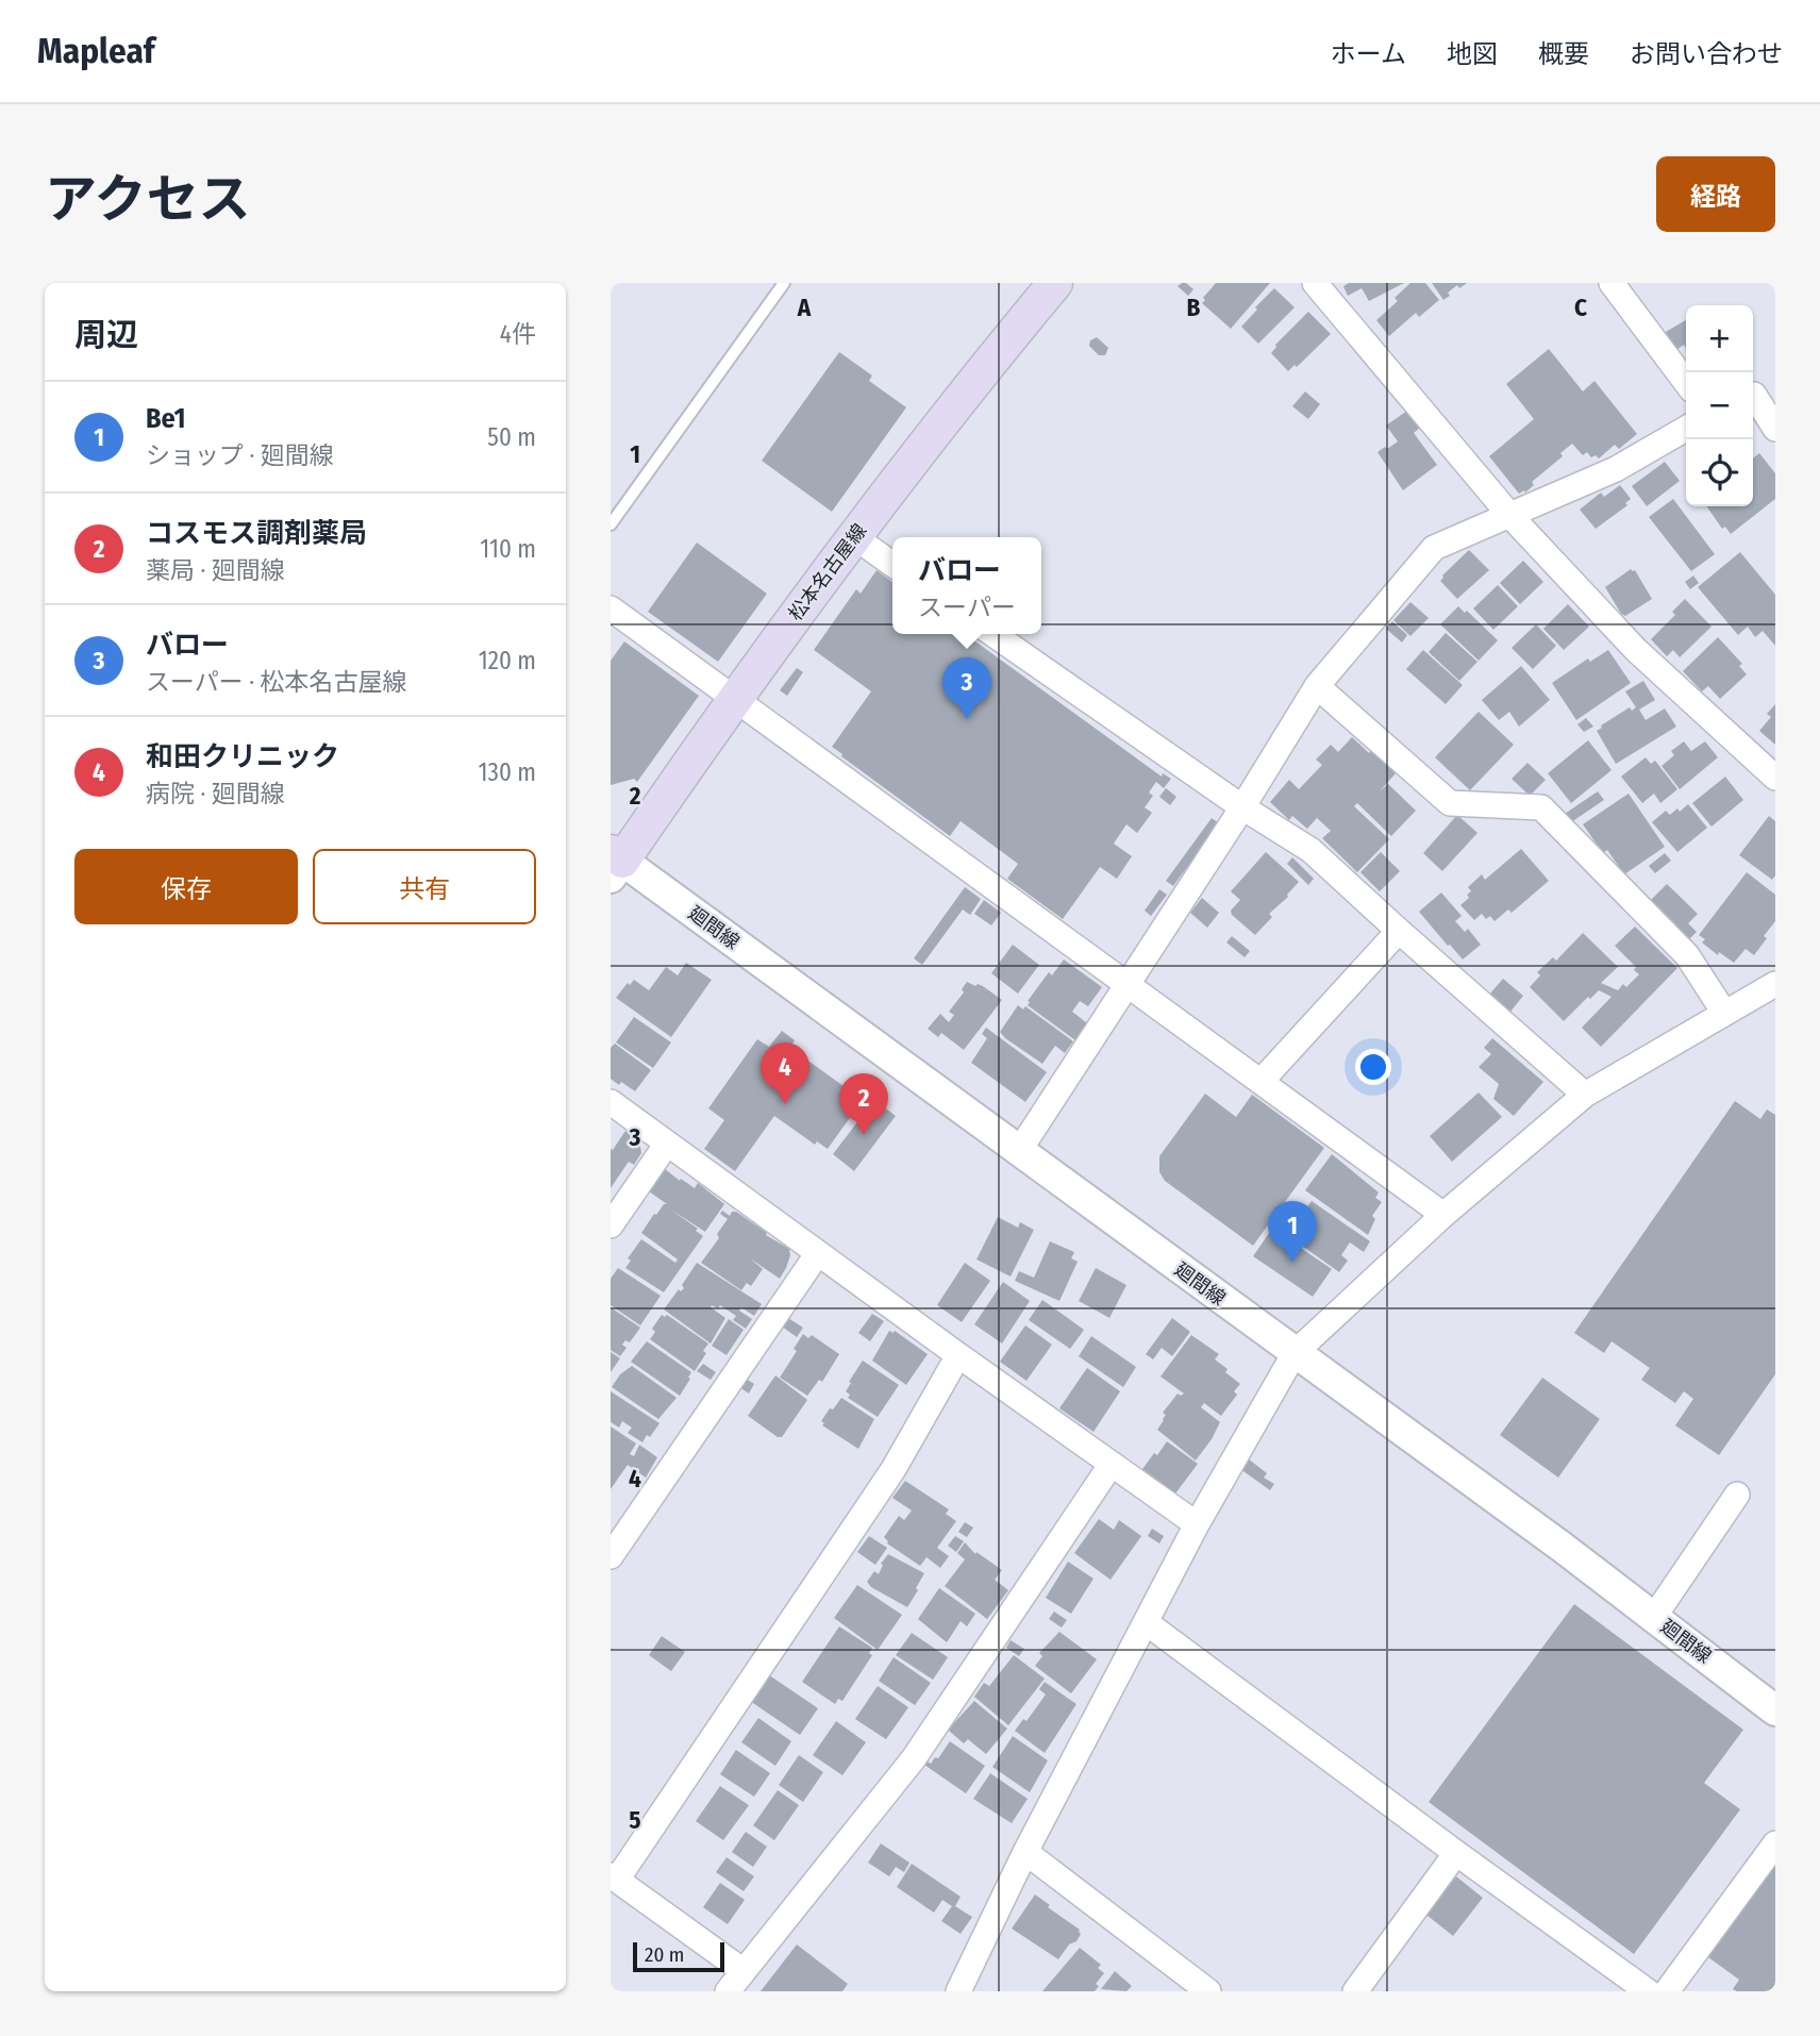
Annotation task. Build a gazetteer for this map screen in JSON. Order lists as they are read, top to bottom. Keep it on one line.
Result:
{"streets":{"main road":["松本名古屋線"],"street":["廻間線"]},"crossings":[["松本名古屋線","廻間線"]],"scale_bar":"20 m","page":{"header":"Mapleaf","nav":["ホーム","地図","概要","お問い合わせ"],"title":"アクセス","buttons":["経路",["保存","共有"]],"heading":["周辺","4件"],"map_buttons":["+","−"],"list":[{"mark":"1","name":"Be1","note":"ショップ · 廻間線","value":"50 m"},{"mark":"2","name":"コスモス調剤薬局","note":"薬局 · 廻間線","value":"110 m"},{"mark":"3","name":"バロー","note":"スーパー · 松本名古屋線","value":"120 m"},{"mark":"4","name":"和田クリニック","note":"病院 · 廻間線","value":"130 m"}],"popup":["バロー","スーパー"],"pins":["3","4","2","1"],"scale":"20 m"},"grid":{"columns":["A","B","C"],"rows":["1","2","3","4","5"]}}
